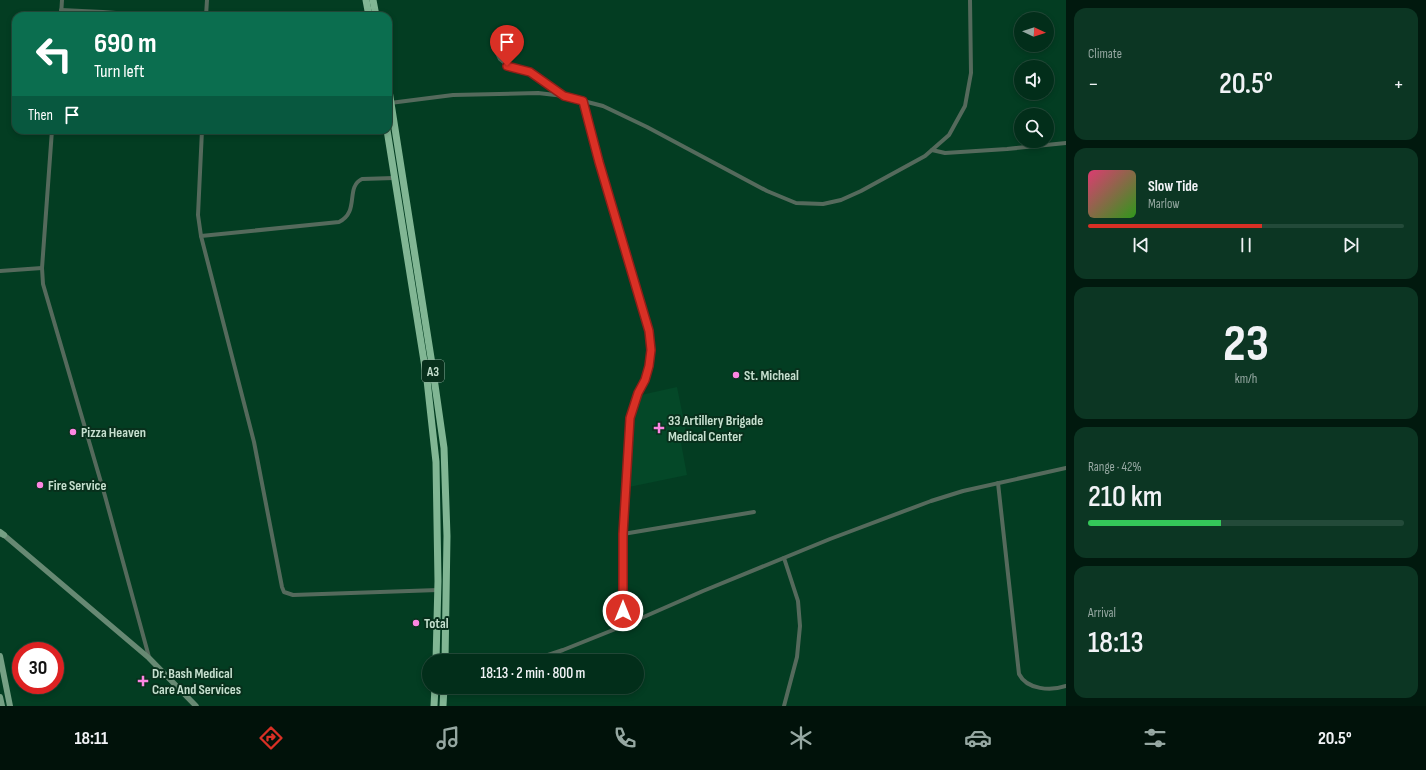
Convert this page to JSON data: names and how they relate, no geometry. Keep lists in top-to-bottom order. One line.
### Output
{"streets":{"highway":["A3"]},"places":{"other":["St. Micheal","Pizza Heaven","Fire Service","Total"],"health":["33 Artillery Brigade Medical Center","Dr. Bash Medical Care And Services"]},"north":"right","page":{"tile":["Climate",["23","km/h"],["Range · 42%","210 km"],["Arrival","18:13"]],"turn":["690 m","Turn left"],"heat":["−","20.5°","+"],"then":"Then","song":["Slow Tide","Marlow"],"limit":"30","trip":"18:13 · 2 min · 800 m","tabs":["18:11","20.5°"]}}
